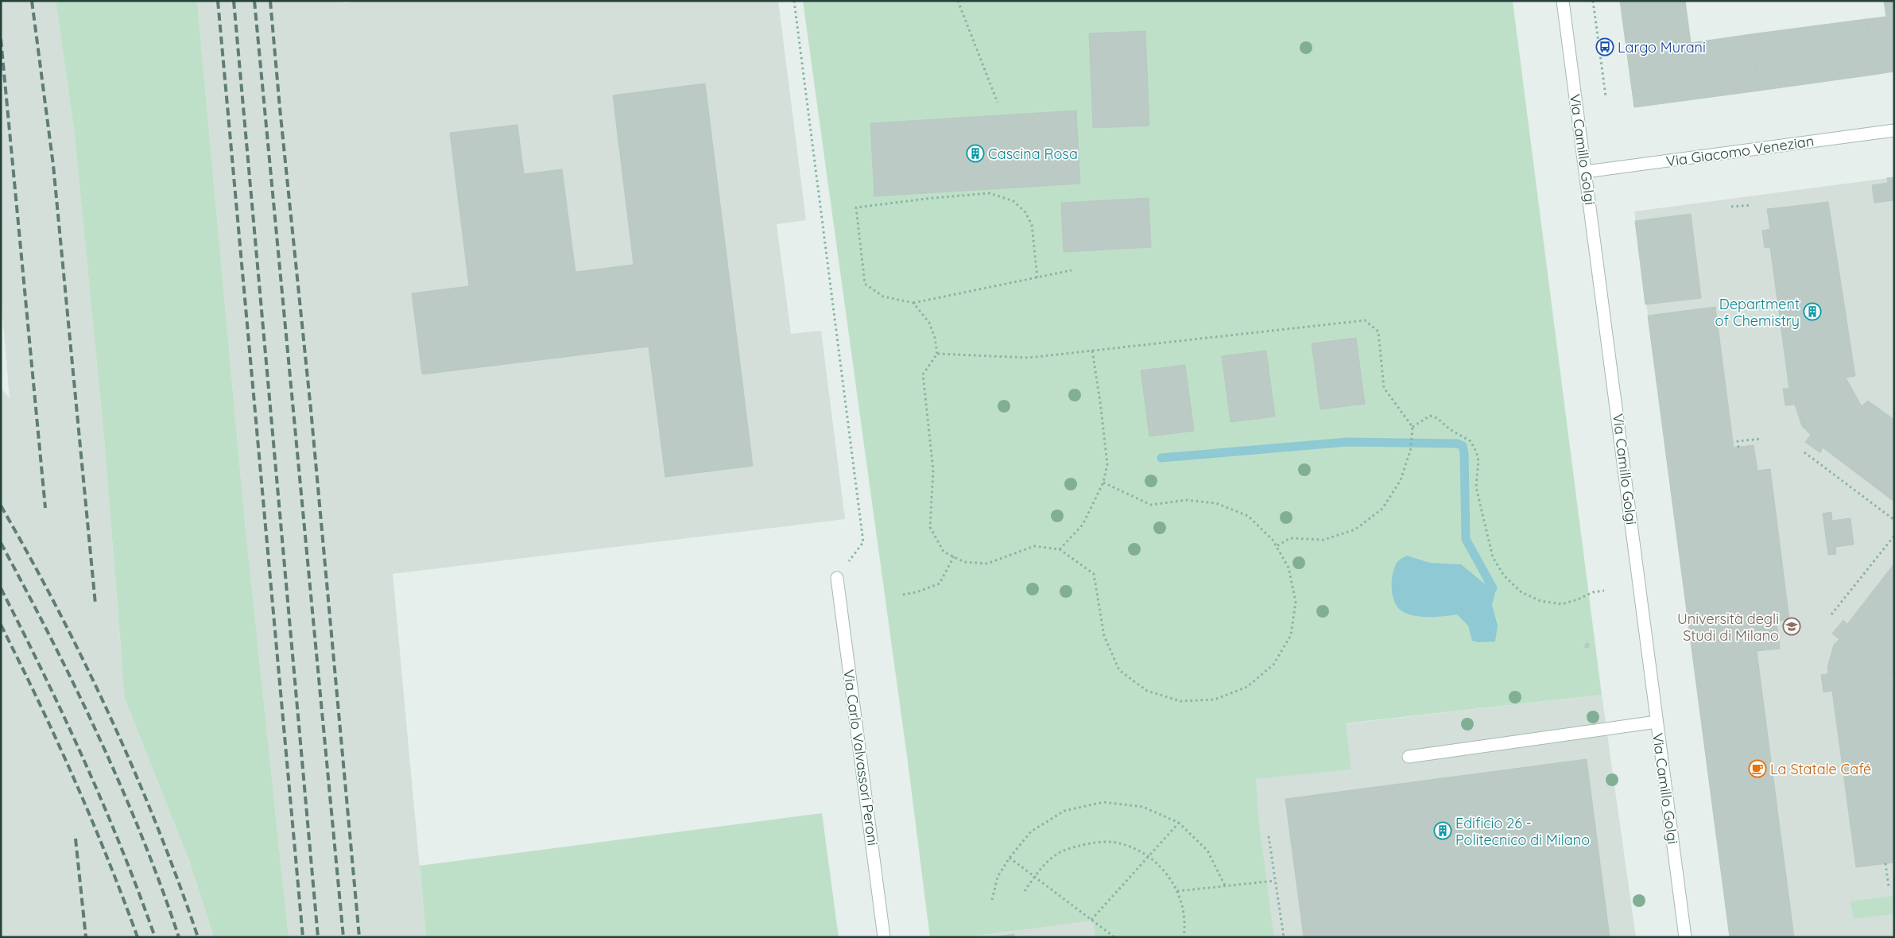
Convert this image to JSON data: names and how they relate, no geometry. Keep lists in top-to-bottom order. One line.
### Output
{"streets":{"street":["Via Camillo Golgi","Via Giacomo Venezian","Via Carlo Valvassori Peroni"]},"crossings":[["Via Camillo Golgi","Via Giacomo Venezian"]],"places":{"bus stop":["Largo Murani"],"building":["Cascina Rosa","Department of Chemistry","Edificio 26 - Politecnico di Milano"],"school or university":["Università degli Studi di Milano"],"cafe":["La Statale Café"]}}
